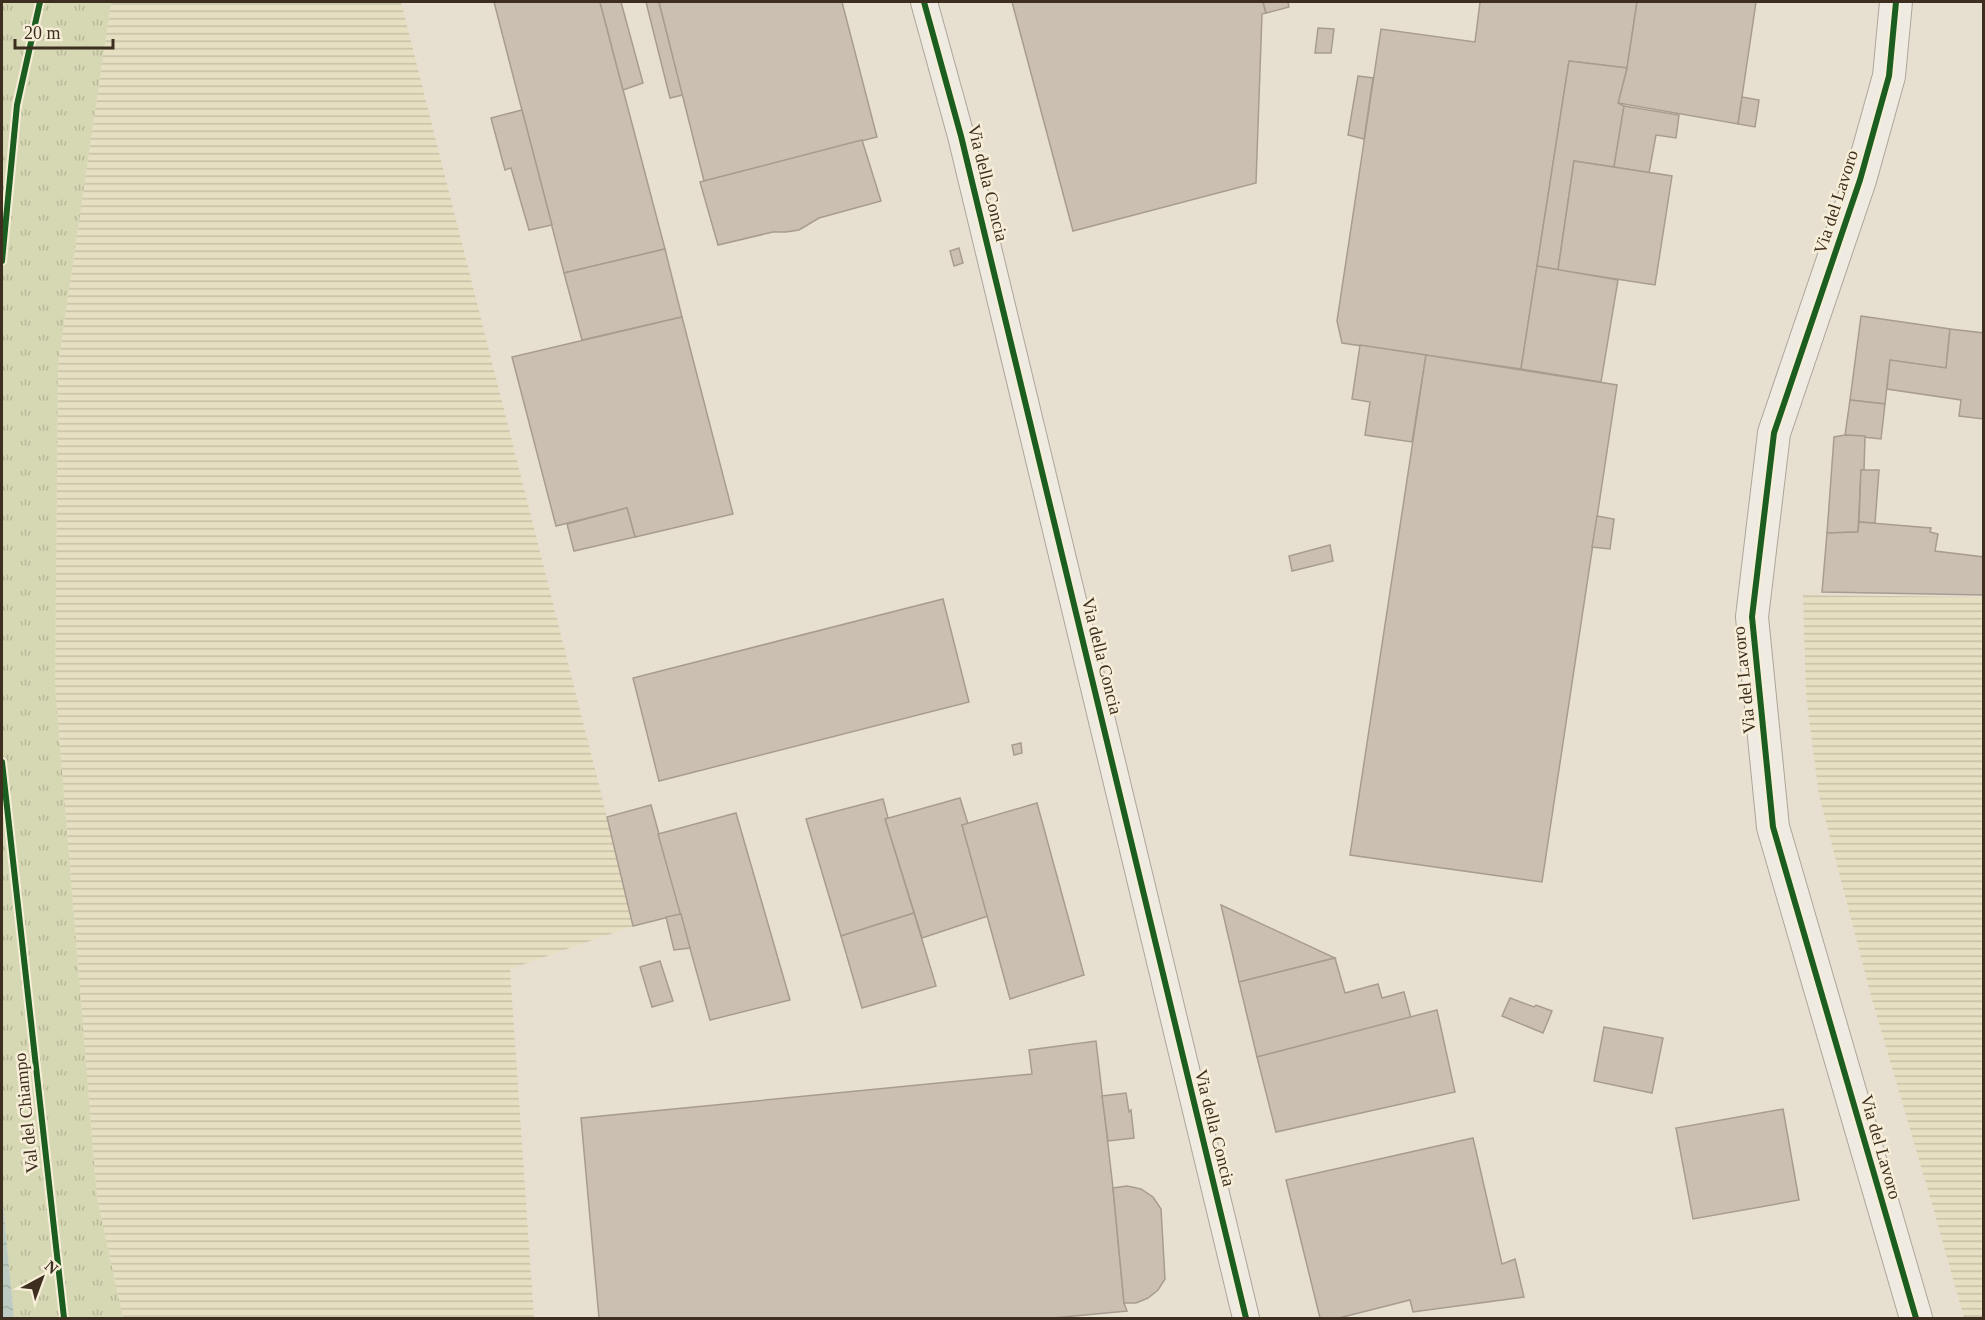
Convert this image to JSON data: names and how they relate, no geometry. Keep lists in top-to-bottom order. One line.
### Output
{"streets":{"street":["Via della Concia","Via del Lavoro"],"cycle path":["Val del Chiampo"]},"scale_bar":"20 m","north":"top right"}
